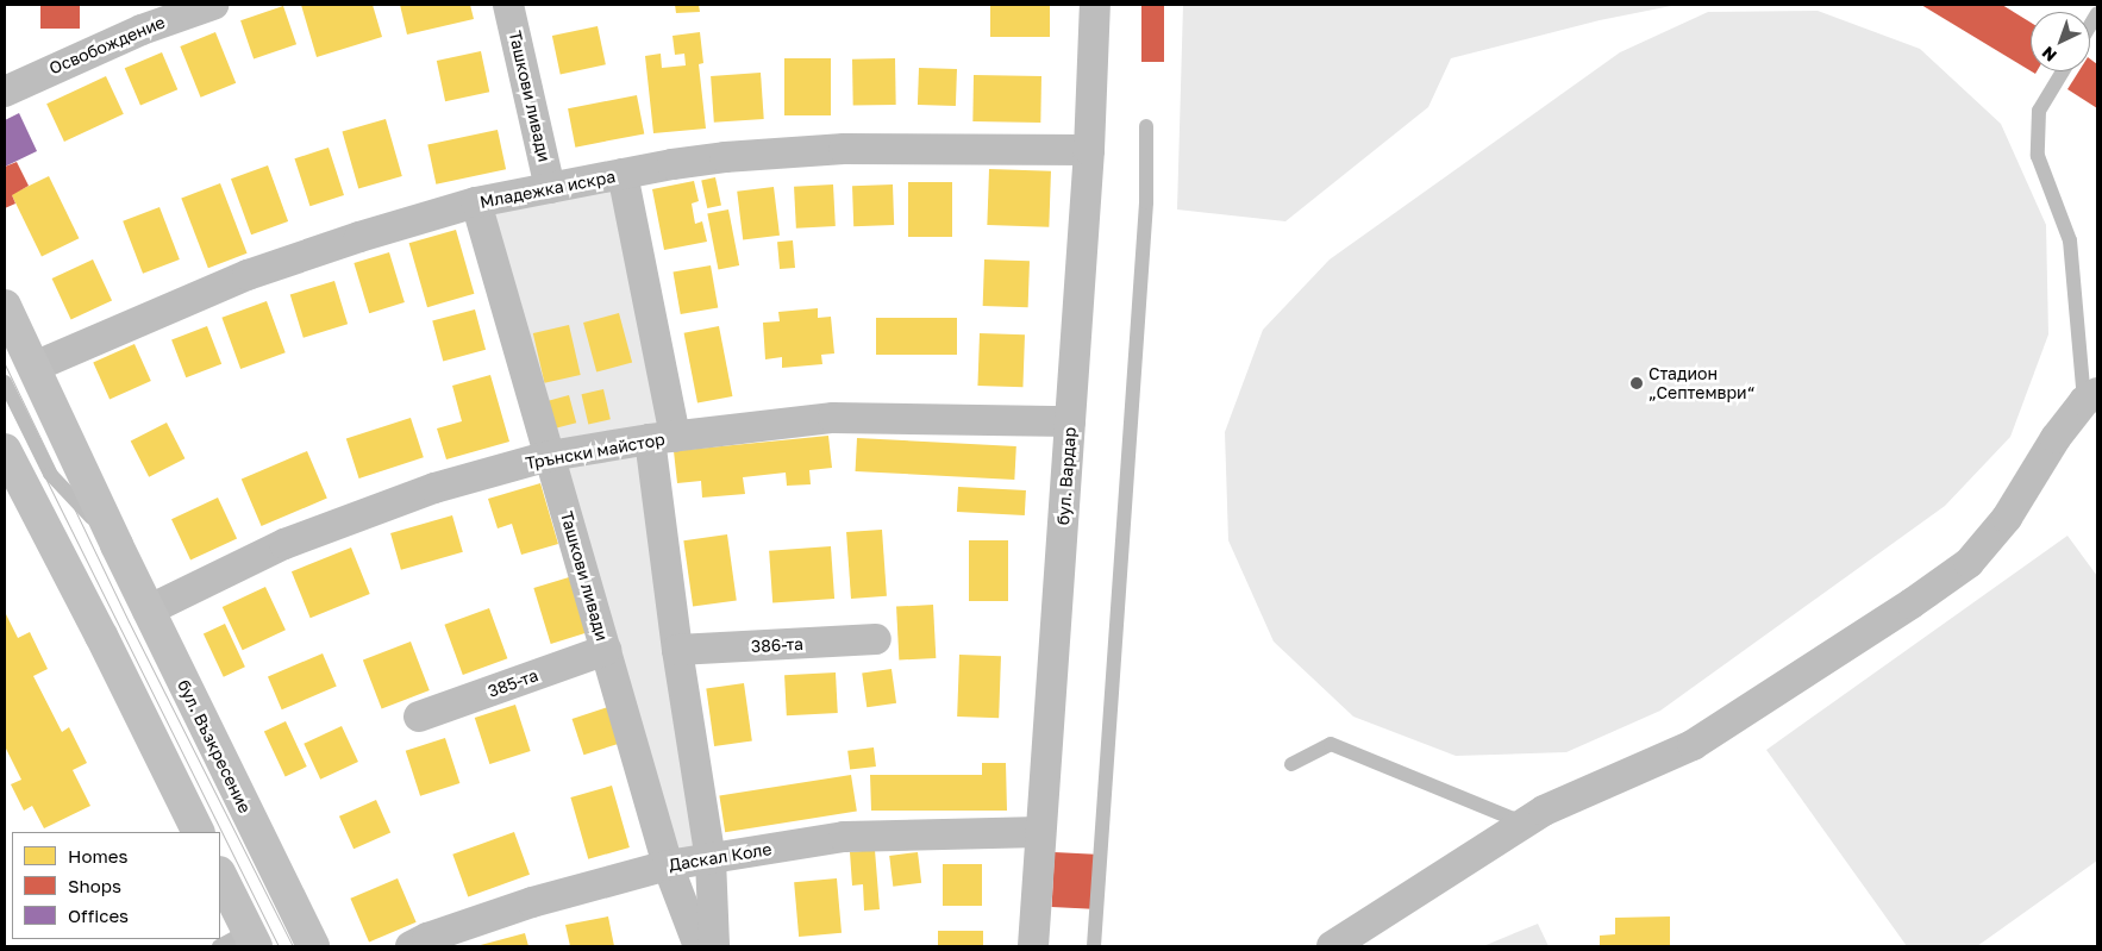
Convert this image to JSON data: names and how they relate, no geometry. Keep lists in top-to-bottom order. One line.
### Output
{"streets":{"main road":["бул. Възкресение"],"street":["Освобождение","Ташкови ливади","Младежка искра","Трънски майстор","бул. Вардар","386-та","385-та","Даскал Коле"]},"crossings":[["Ташкови ливади","Младежка искра"],["Ташкови ливади","Трънски майстор"],["Ташкови ливади","385-та"],["Ташкови ливади","Даскал Коле"],["Младежка искра","бул. Вардар"],["Младежка искра","бул. Възкресение"],["Трънски майстор","бул. Вардар"],["Трънски майстор","бул. Възкресение"],["бул. Вардар","Даскал Коле"]],"places":["Стадион „Септември“"],"legend":["Homes","Shops","Offices"],"north":"bottom left"}
